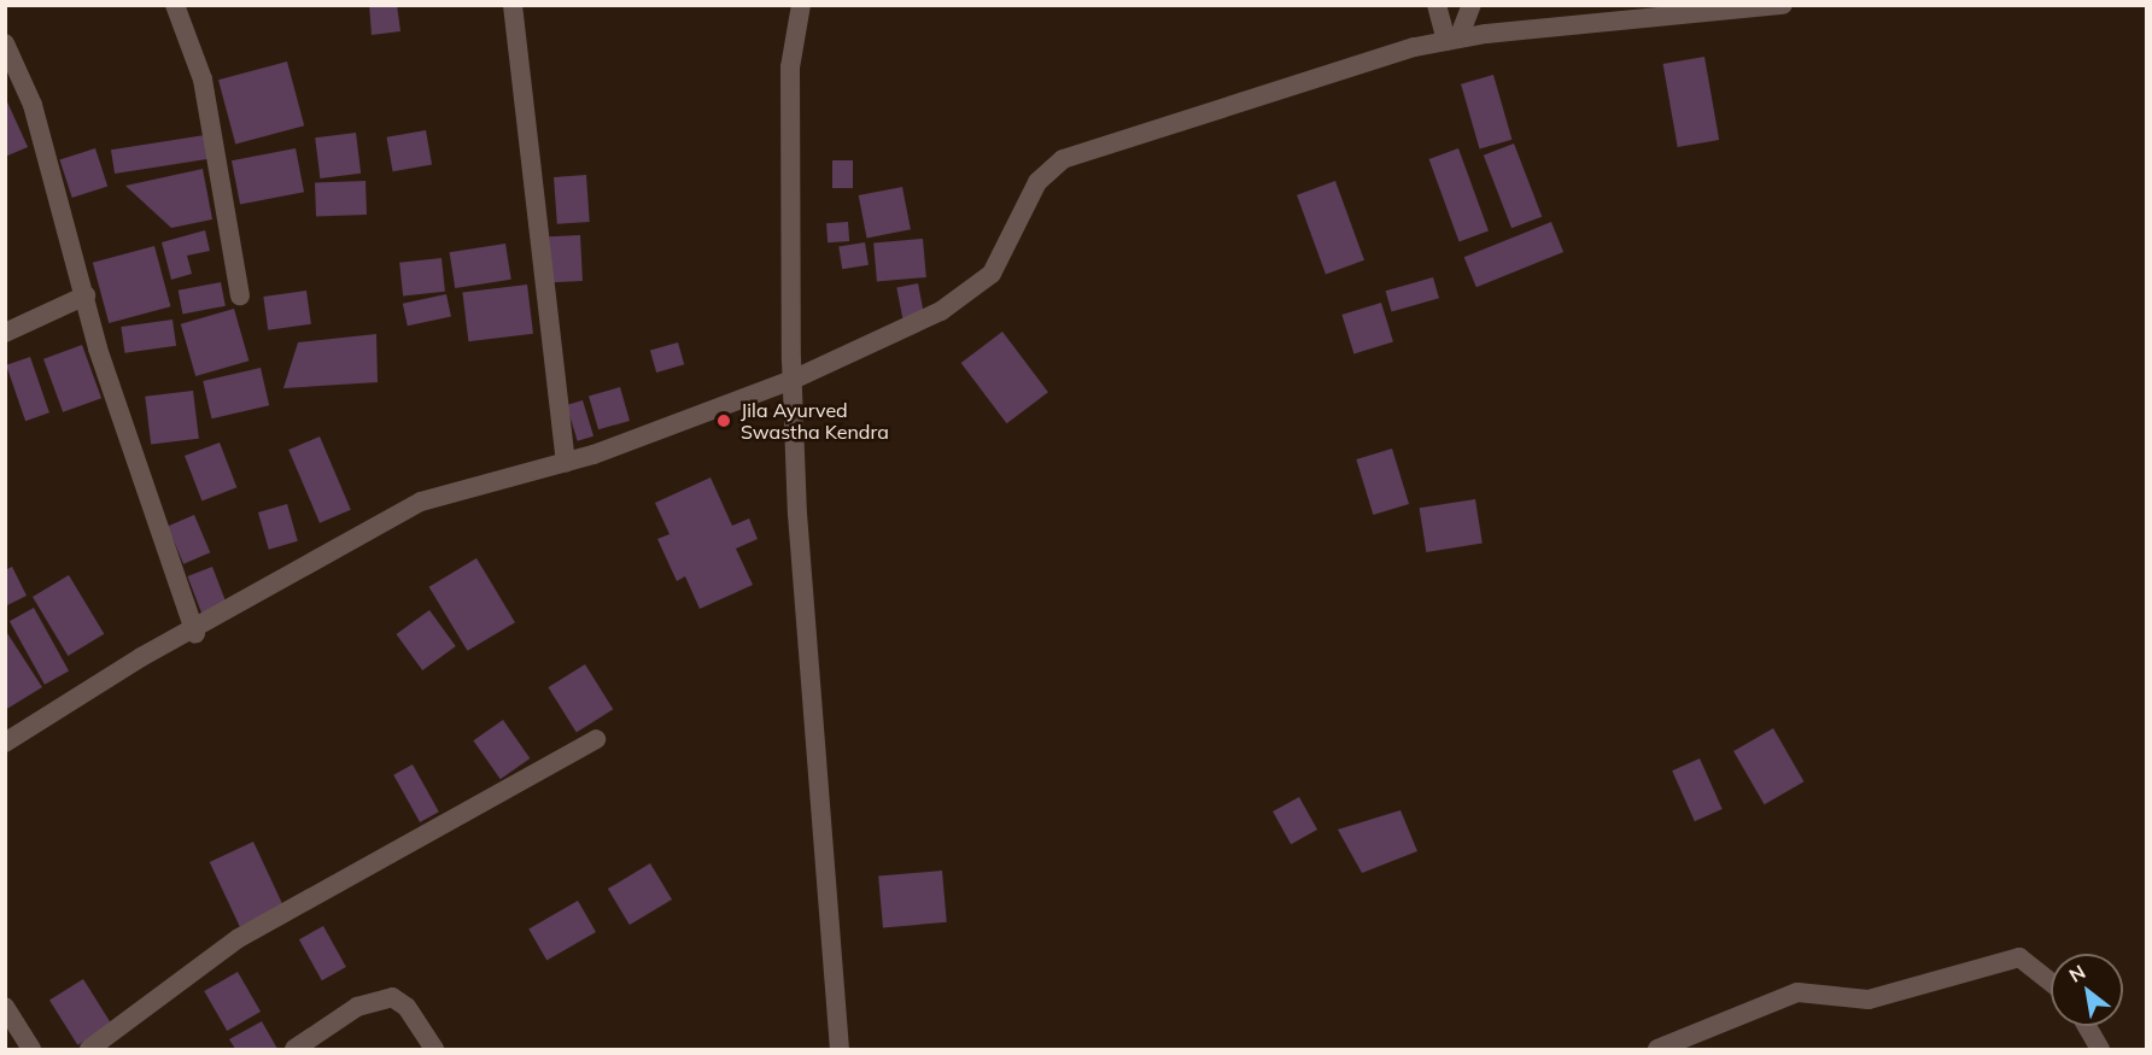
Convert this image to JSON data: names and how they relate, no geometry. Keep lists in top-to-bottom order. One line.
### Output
{"places":["Jila Ayurved Swastha Kendra"],"north":"top left"}
